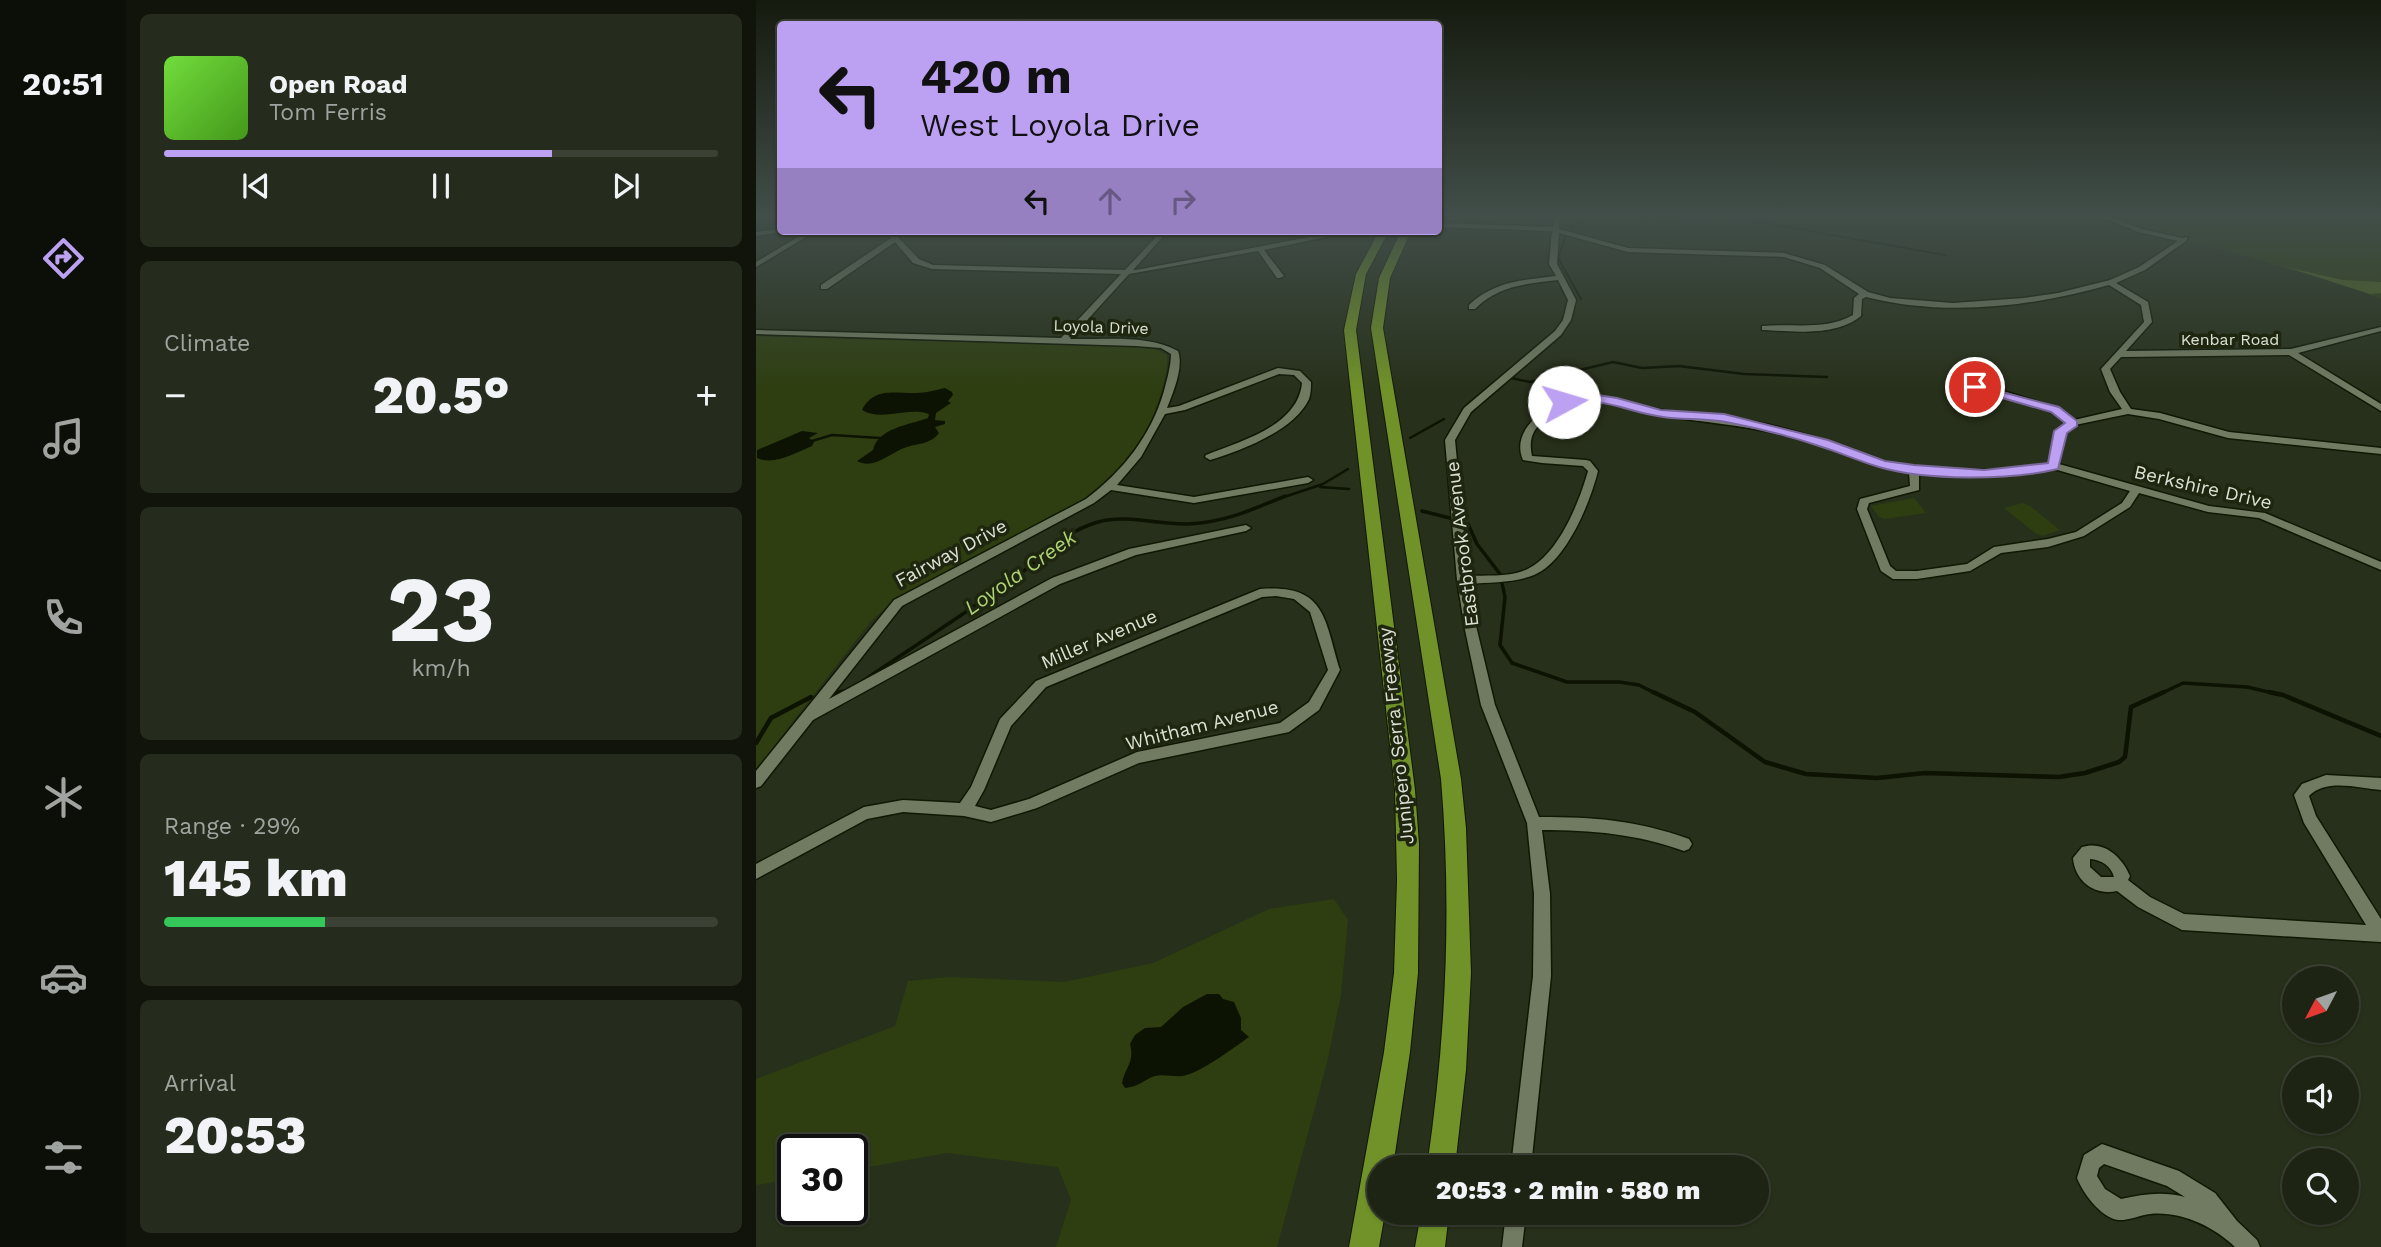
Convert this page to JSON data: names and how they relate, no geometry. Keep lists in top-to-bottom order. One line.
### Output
{"streets":{"highway":["Junipero Serra Freeway"],"street":["Loyola Drive","Kenbar Road","Berkshire Drive","Eastbrook Avenue","Fairway Drive","Miller Avenue","Whitham Avenue"]},"crossings":[["Loyola Drive","Fairway Drive"],["Miller Avenue","Whitham Avenue"]],"water":["Loyola Creek"],"north":"bottom left","page":{"tabs":"20:51","turn":["420 m","West Loyola Drive"],"song":["Open Road","Tom Ferris"],"tile":["Climate",["23","km/h"],["Range · 29%","145 km"],["Arrival","20:53"]],"heat":["−","20.5°","+"],"limit":"30","trip":"20:53 · 2 min · 580 m"}}
